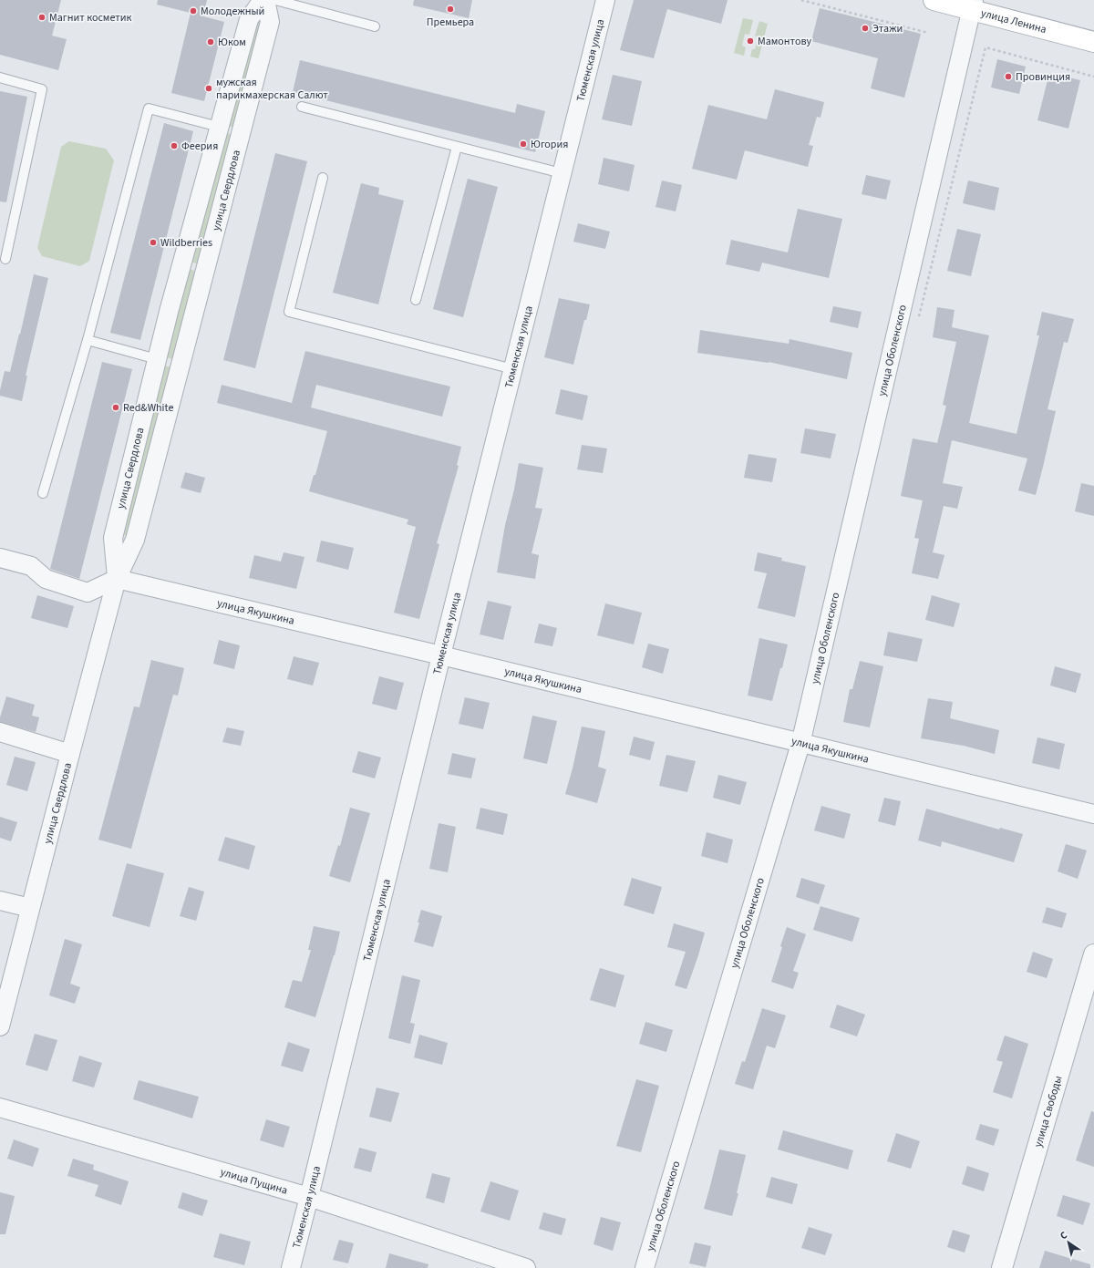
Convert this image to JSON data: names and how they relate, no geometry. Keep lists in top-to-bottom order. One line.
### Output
{"streets":{"main road":["улица Ленина"],"street":["Тюменская улица","улица Свердлова","улица Оболенского","улица Якушкина","улица Свободы","улица Пущина"]},"crossings":[["улица Ленина","улица Оболенского"],["Тюменская улица","улица Якушкина"],["Тюменская улица","улица Пущина"],["улица Свердлова","улица Якушкина"],["улица Оболенского","улица Якушкина"]],"places":["Премьера","Молодежный","Магнит косметик","Этажи","Мамонтову","Юком","Провинция","мужская парикмахерская Салют","Югория","Феерия","Wildberries","Red&White"],"north":"top left"}
